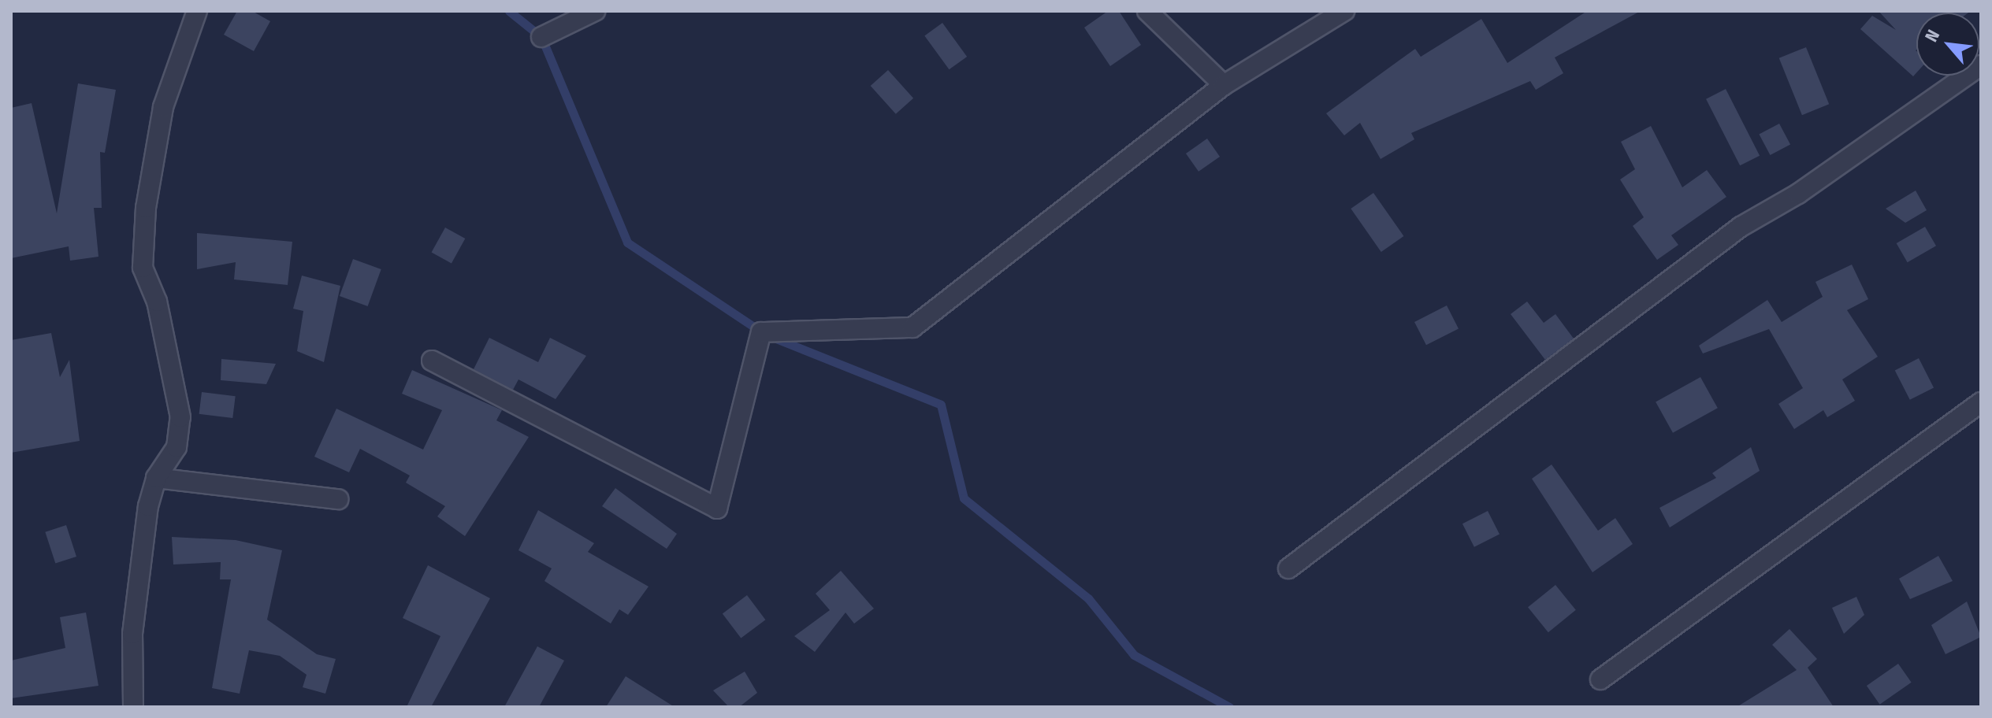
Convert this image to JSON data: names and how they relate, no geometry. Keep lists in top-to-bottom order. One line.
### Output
{"north":"top left"}
